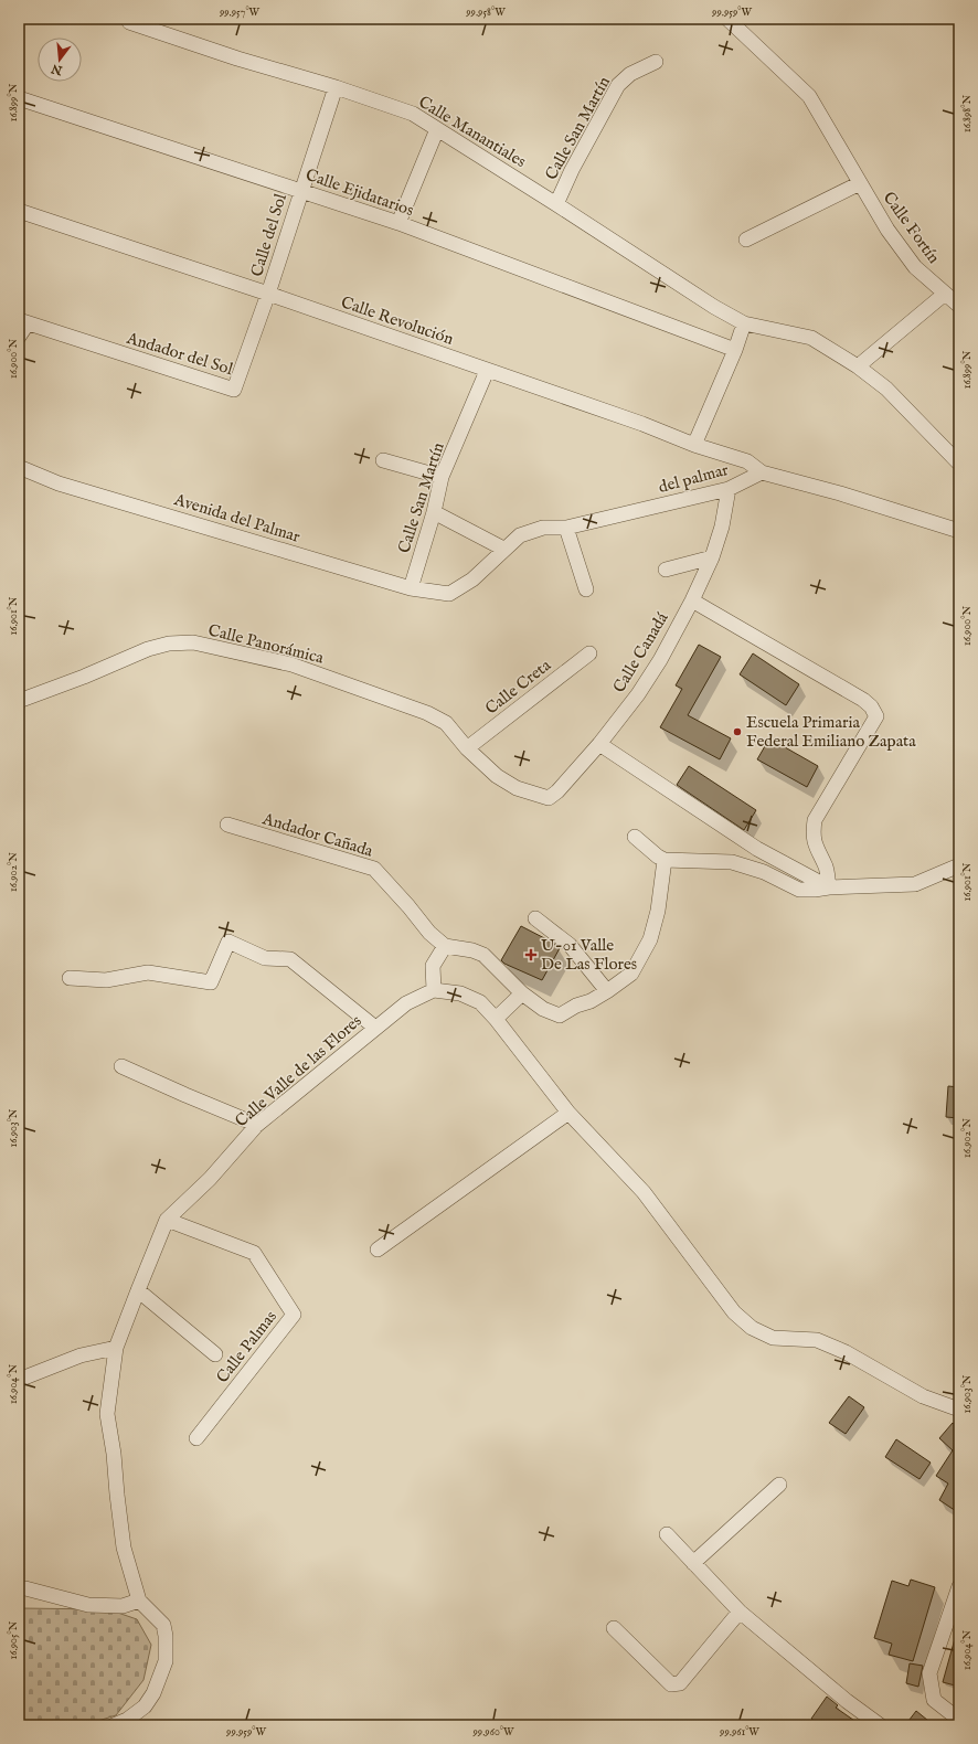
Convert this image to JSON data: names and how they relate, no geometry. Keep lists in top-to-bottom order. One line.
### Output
{"streets":{"street":["Calle San Martín","Calle Manantiales","Calle Ejidatarios","Calle Fortín","Calle del Sol","Calle Revolución","Andador del Sol","del palmar","Avenida del Palmar","Calle Panorámica","Calle Canadá","Calle Creta","Andador Cañada","Calle Valle de las Flores","Calle Palmas"]},"crossings":[["Calle San Martín","Calle Manantiales"],["Calle San Martín","Calle Revolución"],["Calle San Martín","Avenida del Palmar"],["Calle Manantiales","Calle del Sol"],["Calle Ejidatarios","Calle del Sol"],["Calle del Sol","Calle Revolución"],["Calle del Sol","Andador del Sol"],["Calle Revolución","Andador del Sol"],["Calle Revolución","del palmar"],["del palmar","Avenida del Palmar"],["del palmar","Calle Canadá"],["Calle Panorámica","Calle Canadá"],["Calle Panorámica","Calle Creta"],["Calle Valle de las Flores","Calle Palmas"]],"places":{"other":["Escuela Primaria Federal Emiliano Zapata"],"health":["U-01 Valle De Las Flores"]},"north":"bottom","coordinates":["99.957°W","99.958°W","99.959°W","16.899°N","16.898°N","16.900°N","16.901°N","16.902°N","16.903°N","16.904°N","16.905°N","99.960°W","99.961°W"]}
